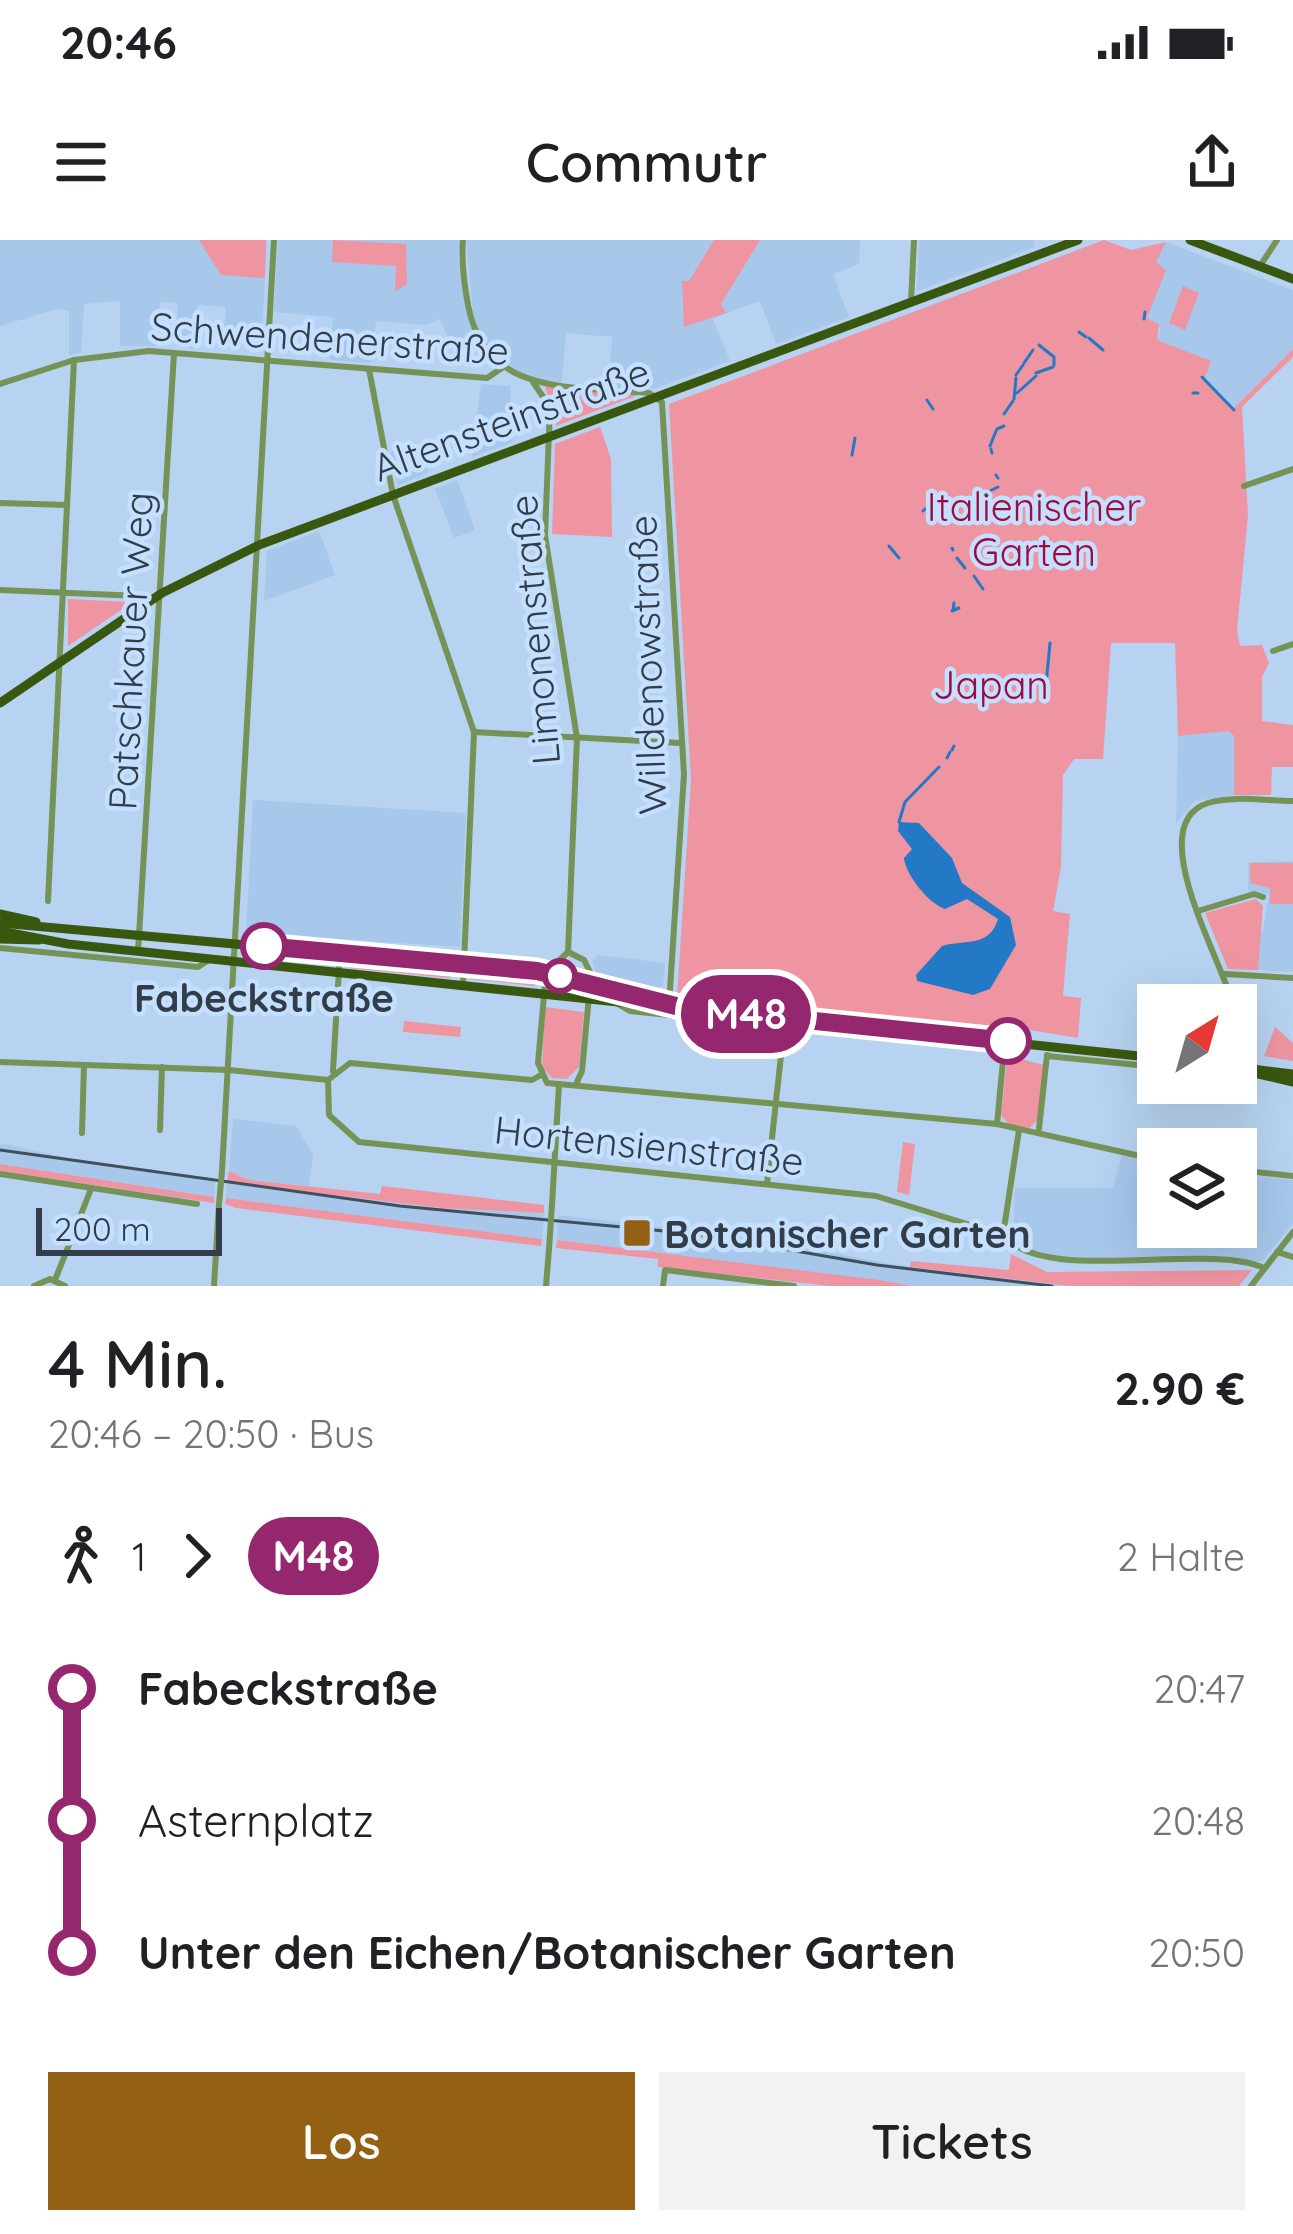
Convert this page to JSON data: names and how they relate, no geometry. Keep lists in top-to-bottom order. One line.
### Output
{"streets":{"main road":["Altensteinstraße"],"street":["Schwendenerstraße","Limonenstraße","Patschkauer Weg","Willdenowstraße","Hortensienstraße"]},"crossings":[["Schwendenerstraße","Altensteinstraße"],["Schwendenerstraße","Limonenstraße"],["Schwendenerstraße","Patschkauer Weg"],["Schwendenerstraße","Willdenowstraße"],["Altensteinstraße","Limonenstraße"],["Altensteinstraße","Patschkauer Weg"],["Altensteinstraße","Willdenowstraße"]],"parks":["Italienischer Garten","Japan"],"places":{"other":["Fabeckstraße"],"transit":["Botanischer Garten"]},"lines":["bus line M48"],"scale_bar":"200 m","north":"top right","page":{"status":"20:46","header":"Commutr","on_map":"M48","scale":"200 m","heading":["4 Min.","20:46 – 20:50 · Bus","2.90 €"],"legs":["1","M48","2 Halte"],"list":[{"name":"Fabeckstraße","value":"20:47"},{"name":"Asternplatz","value":"20:48"},{"name":"Unter den Eichen/Botanischer Garten","value":"20:50"}],"buttons":["Los","Tickets"]}}
